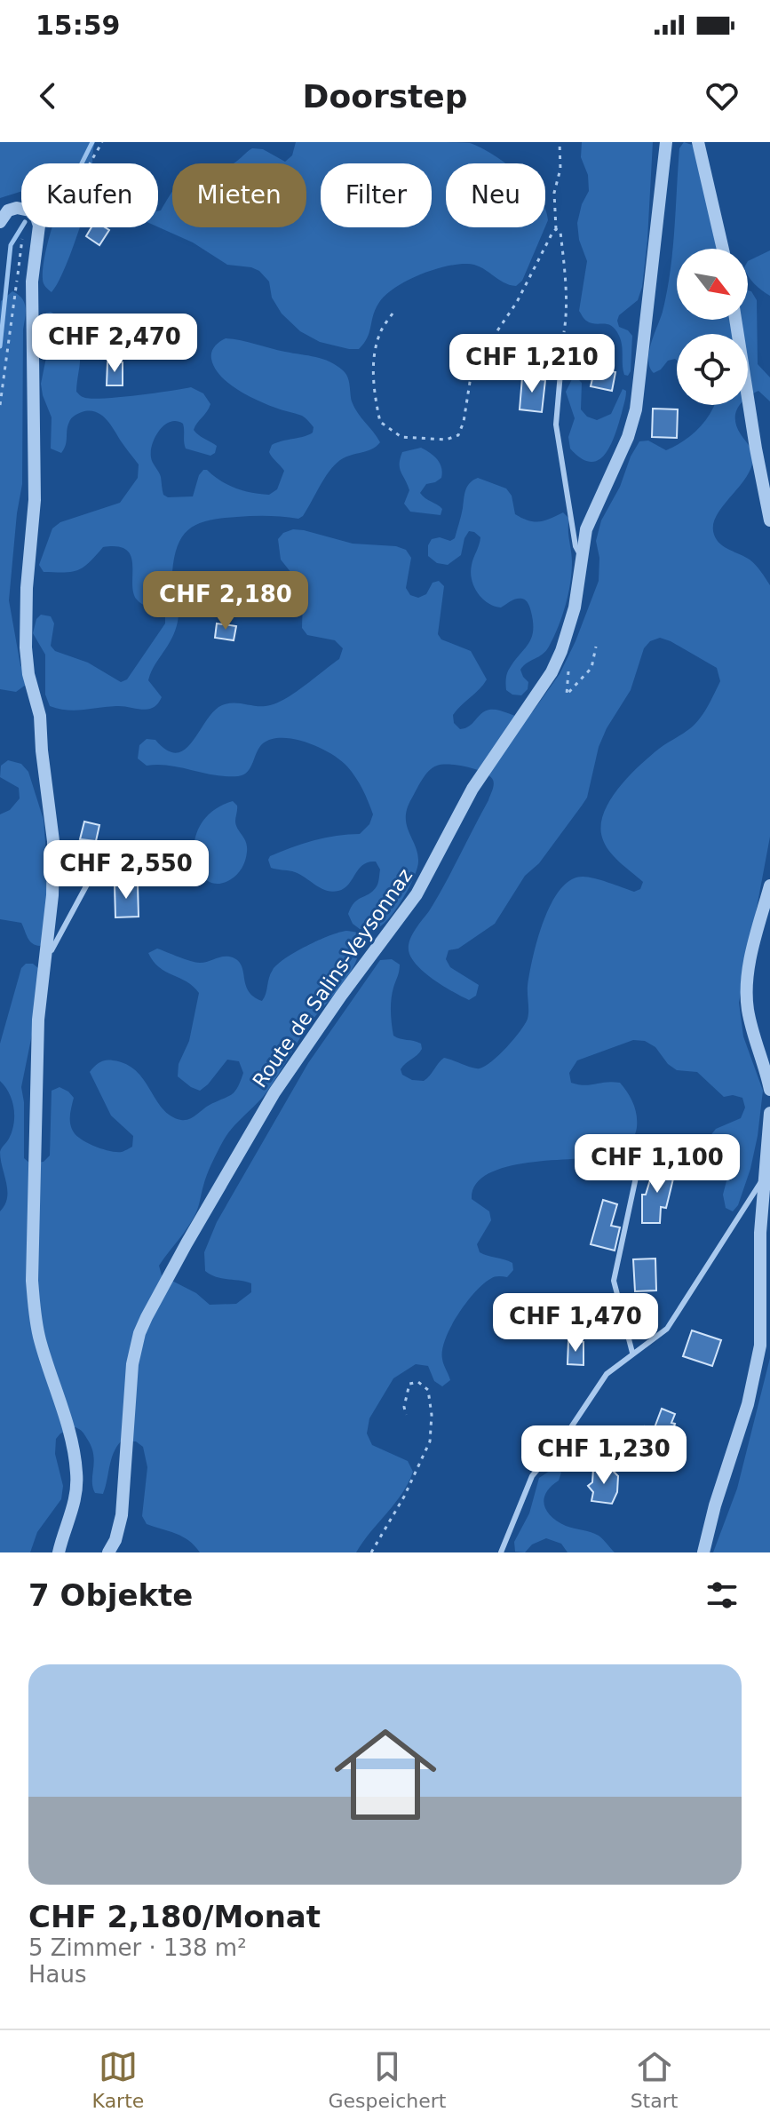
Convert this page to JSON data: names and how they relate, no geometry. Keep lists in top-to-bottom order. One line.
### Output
{"streets":{"street":["Route de Salins-Veysonnaz"]},"north":"bottom right","page":{"status":"15:59","header":"Doorstep","chip":["Kaufen","Mieten","Filter","Neu"],"price":["CHF 2,470","CHF 1,210","CHF 2,180","CHF 2,550","CHF 1,100","CHF 1,470","CHF 1,230"],"heading":"7 Objekte","list":[{"name":"CHF 2,180/Monat","note":"5 Zimmer · 138 m² · Haus"}],"tabs":["Karte","Gespeichert","Start"]}}
